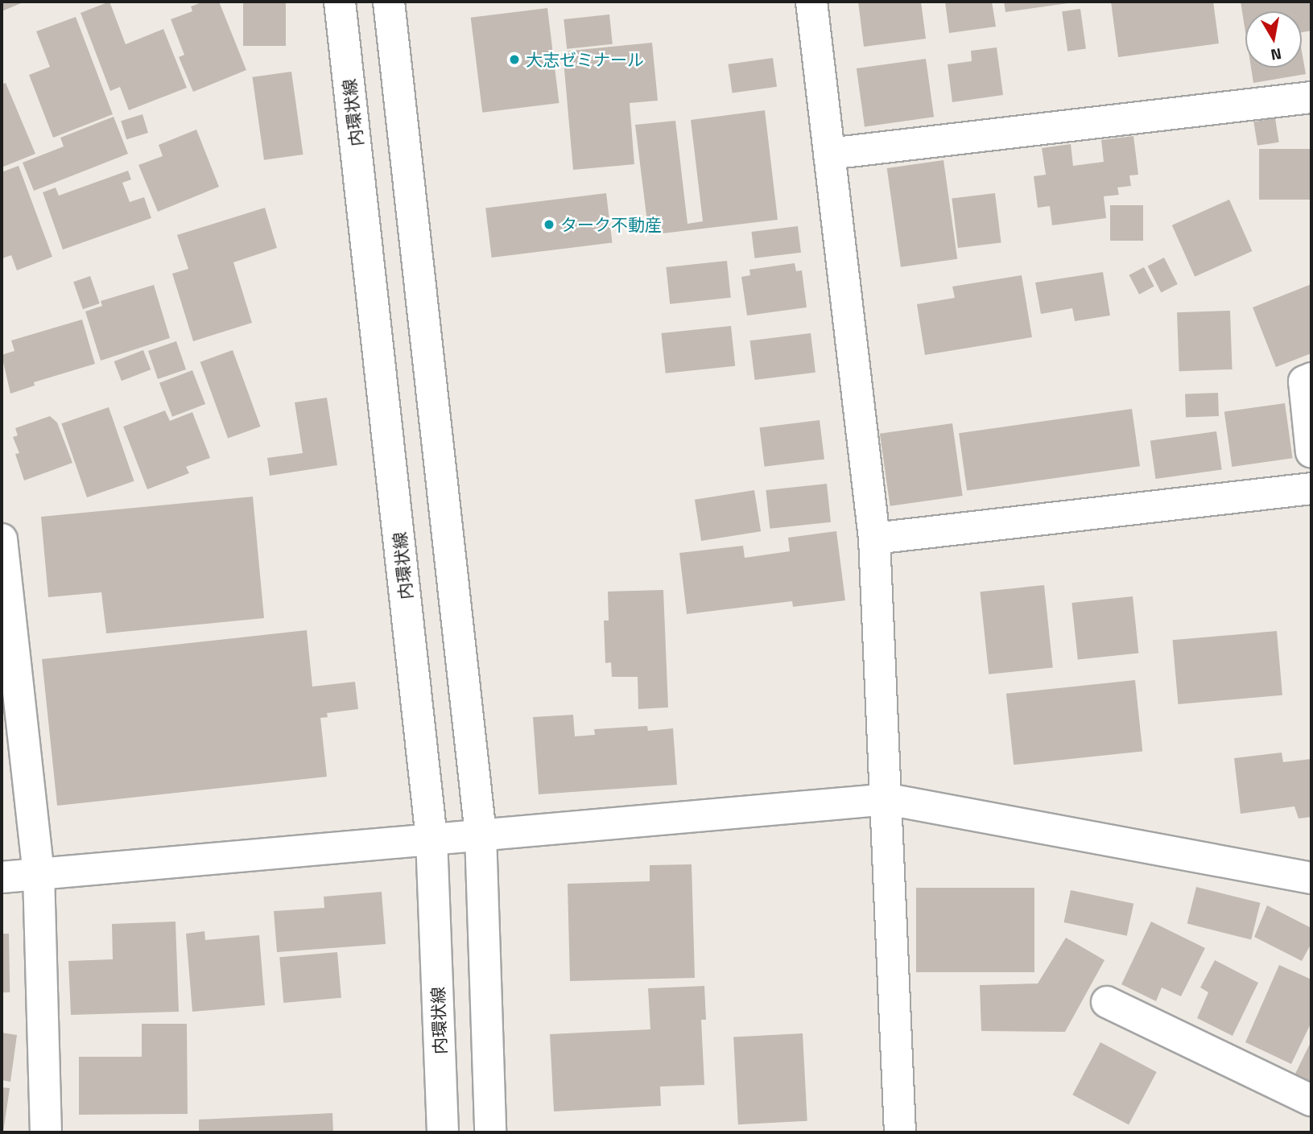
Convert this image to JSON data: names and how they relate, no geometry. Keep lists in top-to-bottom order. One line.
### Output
{"streets":{"street":["内環状線"]},"places":["大志ゼミナール","ターク不動産"],"north":"bottom"}
